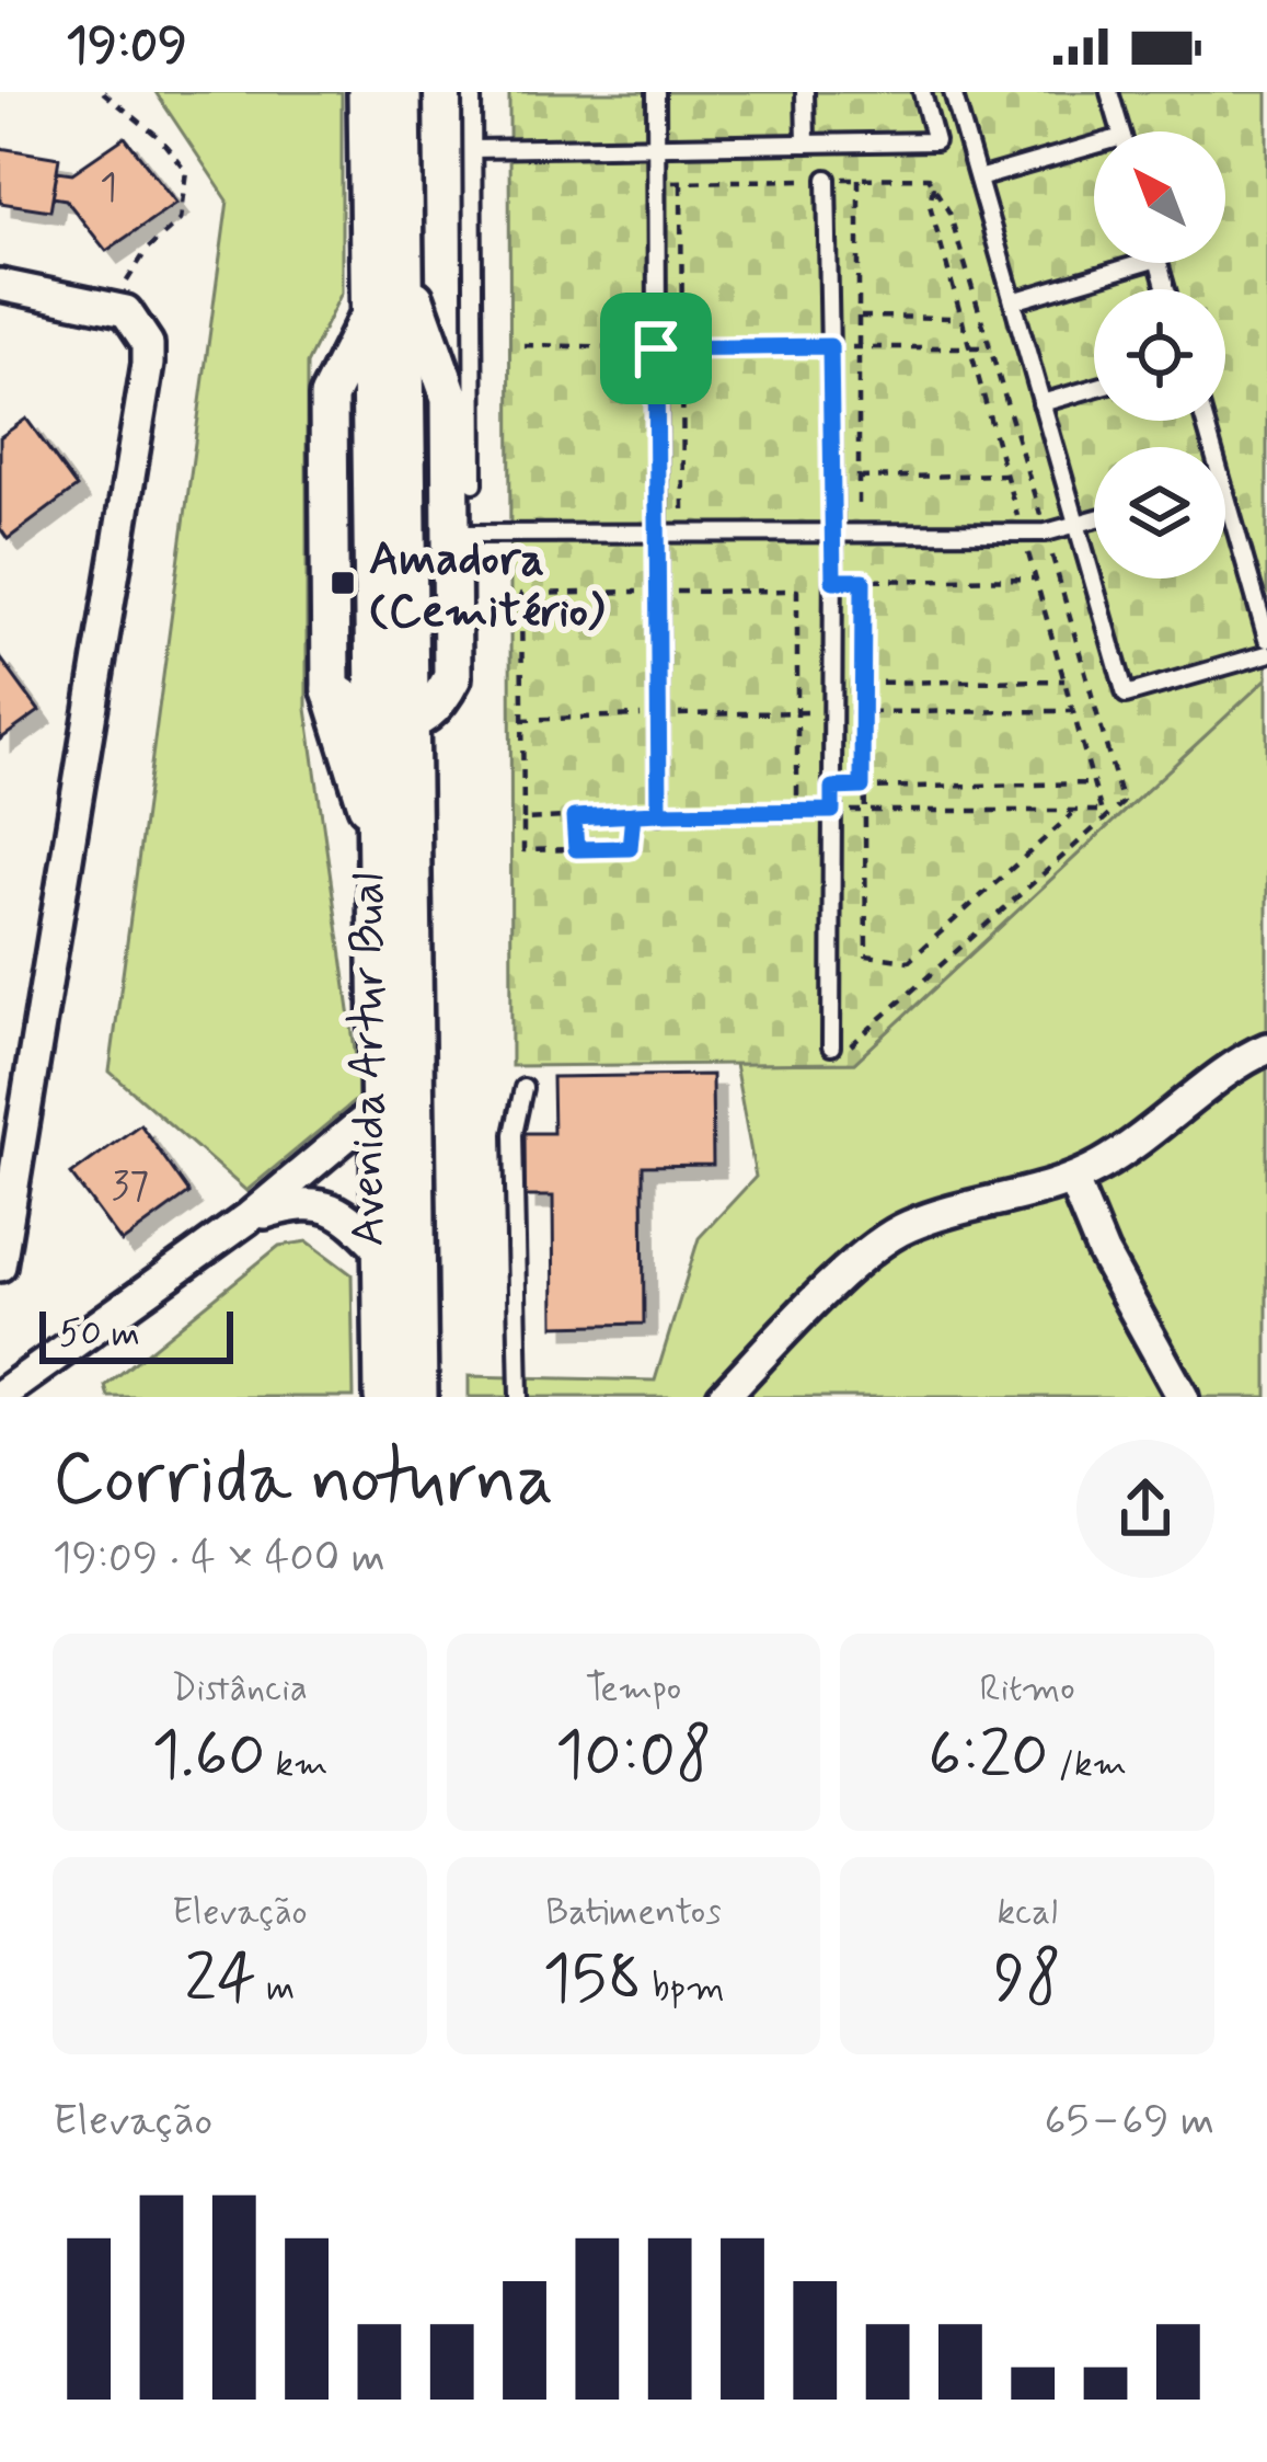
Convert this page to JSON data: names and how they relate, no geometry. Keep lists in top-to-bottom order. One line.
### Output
{"streets":{"street":["Avenida Artur Bual"]},"places":{"transit":["Amadora (Cemitério)"]},"house_numbers":["1","37"],"scale_bar":"50 m","north":"top left","page":{"status":"19:09","scale":"50 m","heading":["Corrida noturna","19:09 · 4 × 400 m"],"stats":[["Distância","1.60 km"],["Tempo","10:08"],["Ritmo","6:20 /km"],["Elevação","24 m"],["Batimentos","158 bpm"],["kcal","98"]],"chart":["Elevação","65–69 m"]}}
